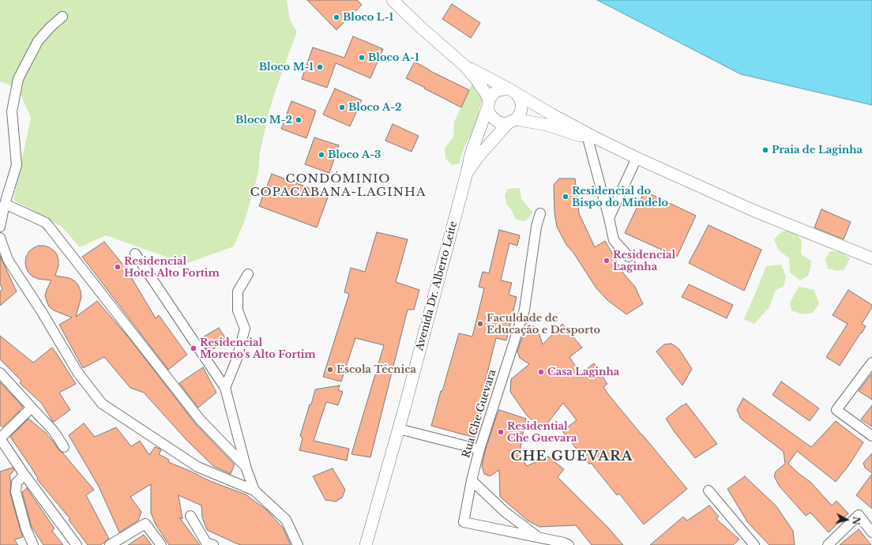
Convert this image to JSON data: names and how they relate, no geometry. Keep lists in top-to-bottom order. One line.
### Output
{"streets":{"street":["Avenida Dr. Alberto Leite","Rua Che Guevara"]},"districts":["CONDÓMINIO COPACABANA-LAGINHA","CHE GUEVARA"],"places":["Bloco L-1","Bloco A-1","Bloco M-1","Bloco A-2","Bloco M-2","Praia de Laginha","Bloco A-3","Residencial do Bispo do Mindelo","Residencial Laginha","Residencial Hotel Alto Fortim","Faculdade de Educação e Desporto","Residencial Moreno's Alto Fortim","Escola Técnica","Casa Laginha","Residential Che Guevara"],"north":"right"}
